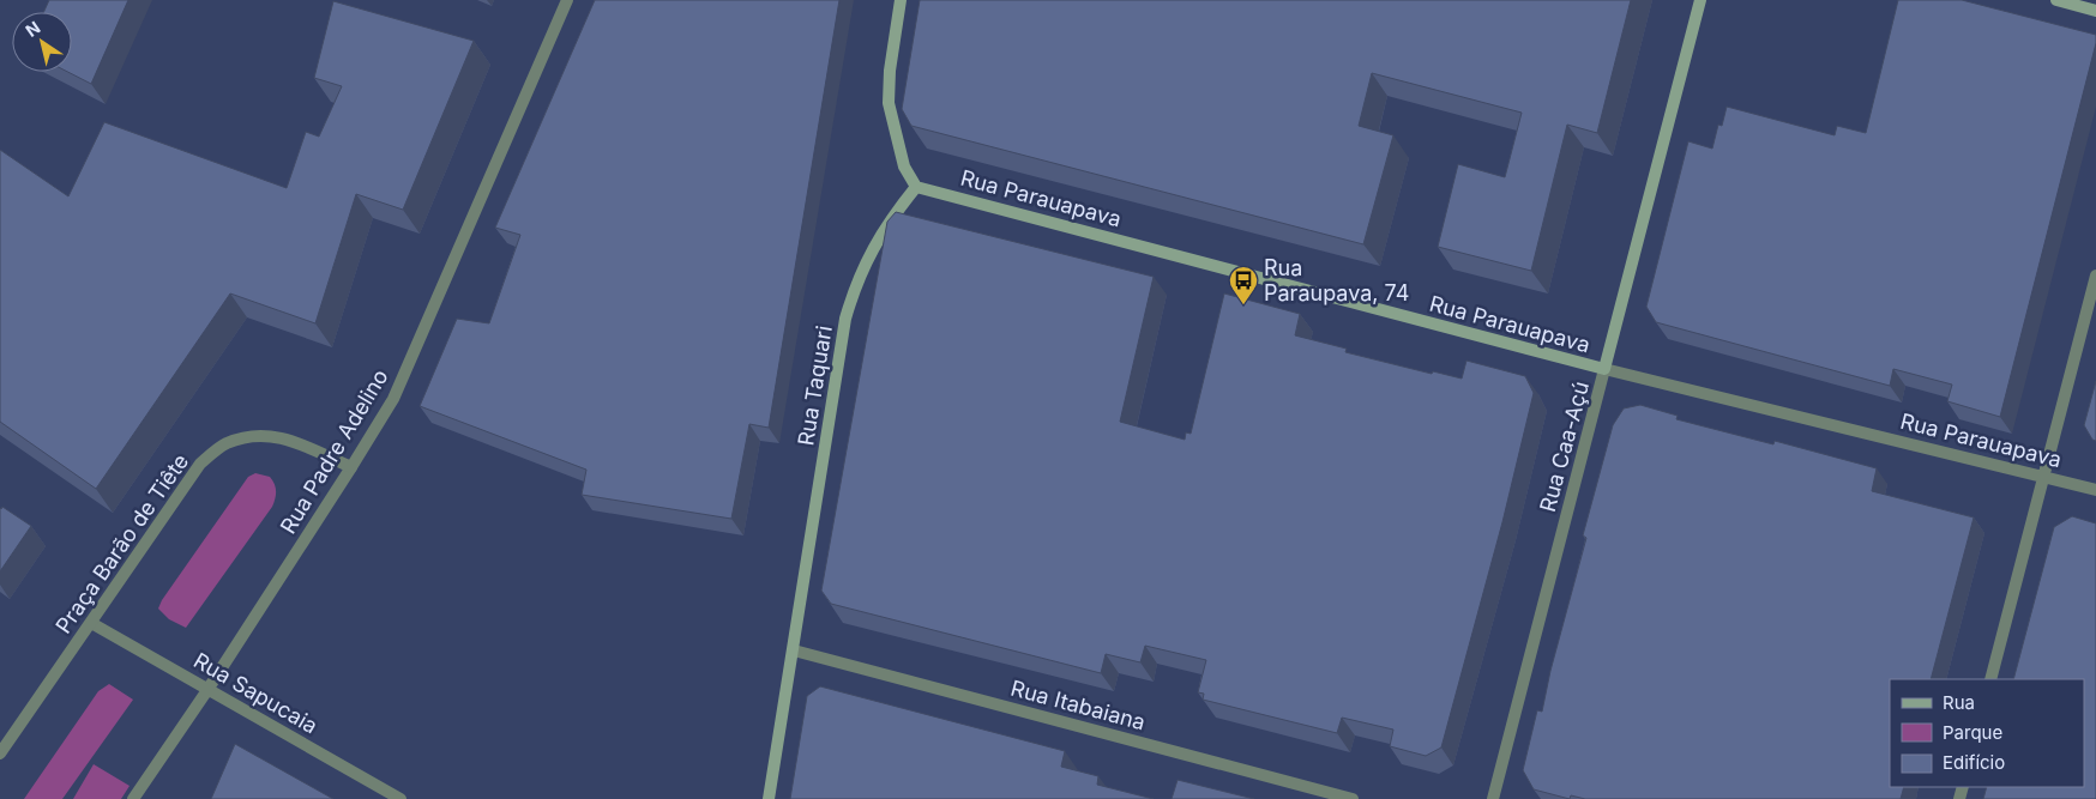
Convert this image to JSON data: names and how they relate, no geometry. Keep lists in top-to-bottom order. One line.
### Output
{"streets":{"main road":["Rua Parauapava","Rua Taquari","Rua Caa-Açú"],"street":["Rua Padre Adelino","Praça Barão de Tiête","Rua Sapucaia","Rua Itabaiana"]},"crossings":[["Rua Parauapava","Rua Taquari"],["Rua Parauapava","Rua Caa-Açú"],["Rua Taquari","Rua Itabaiana"],["Rua Padre Adelino","Praça Barão de Tiête"],["Rua Padre Adelino","Rua Sapucaia"],["Praça Barão de Tiête","Rua Sapucaia"]],"places":{"bus stop":["Rua Paraupava, 74"]},"legend":["Rua","Parque","Edifício"],"north":"top left"}
